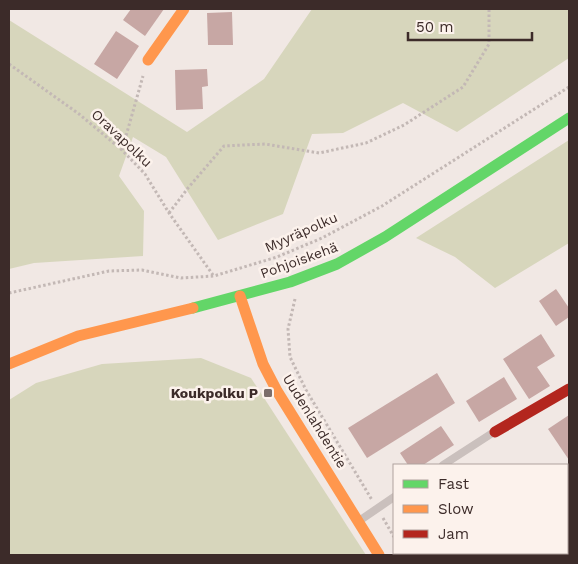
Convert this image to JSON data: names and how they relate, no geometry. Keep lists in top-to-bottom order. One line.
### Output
{"streets":{"main road":["Pohjoiskehä","Uudenlahdentie"],"path":["Oravapolku","Myyräpolku"]},"crossings":[["Oravapolku","Myyräpolku"],["Pohjoiskehä","Uudenlahdentie"]],"places":{"transit":["Koukpolku P"]},"legend":["Fast","Slow","Jam"],"scale_bar":"50 m"}
